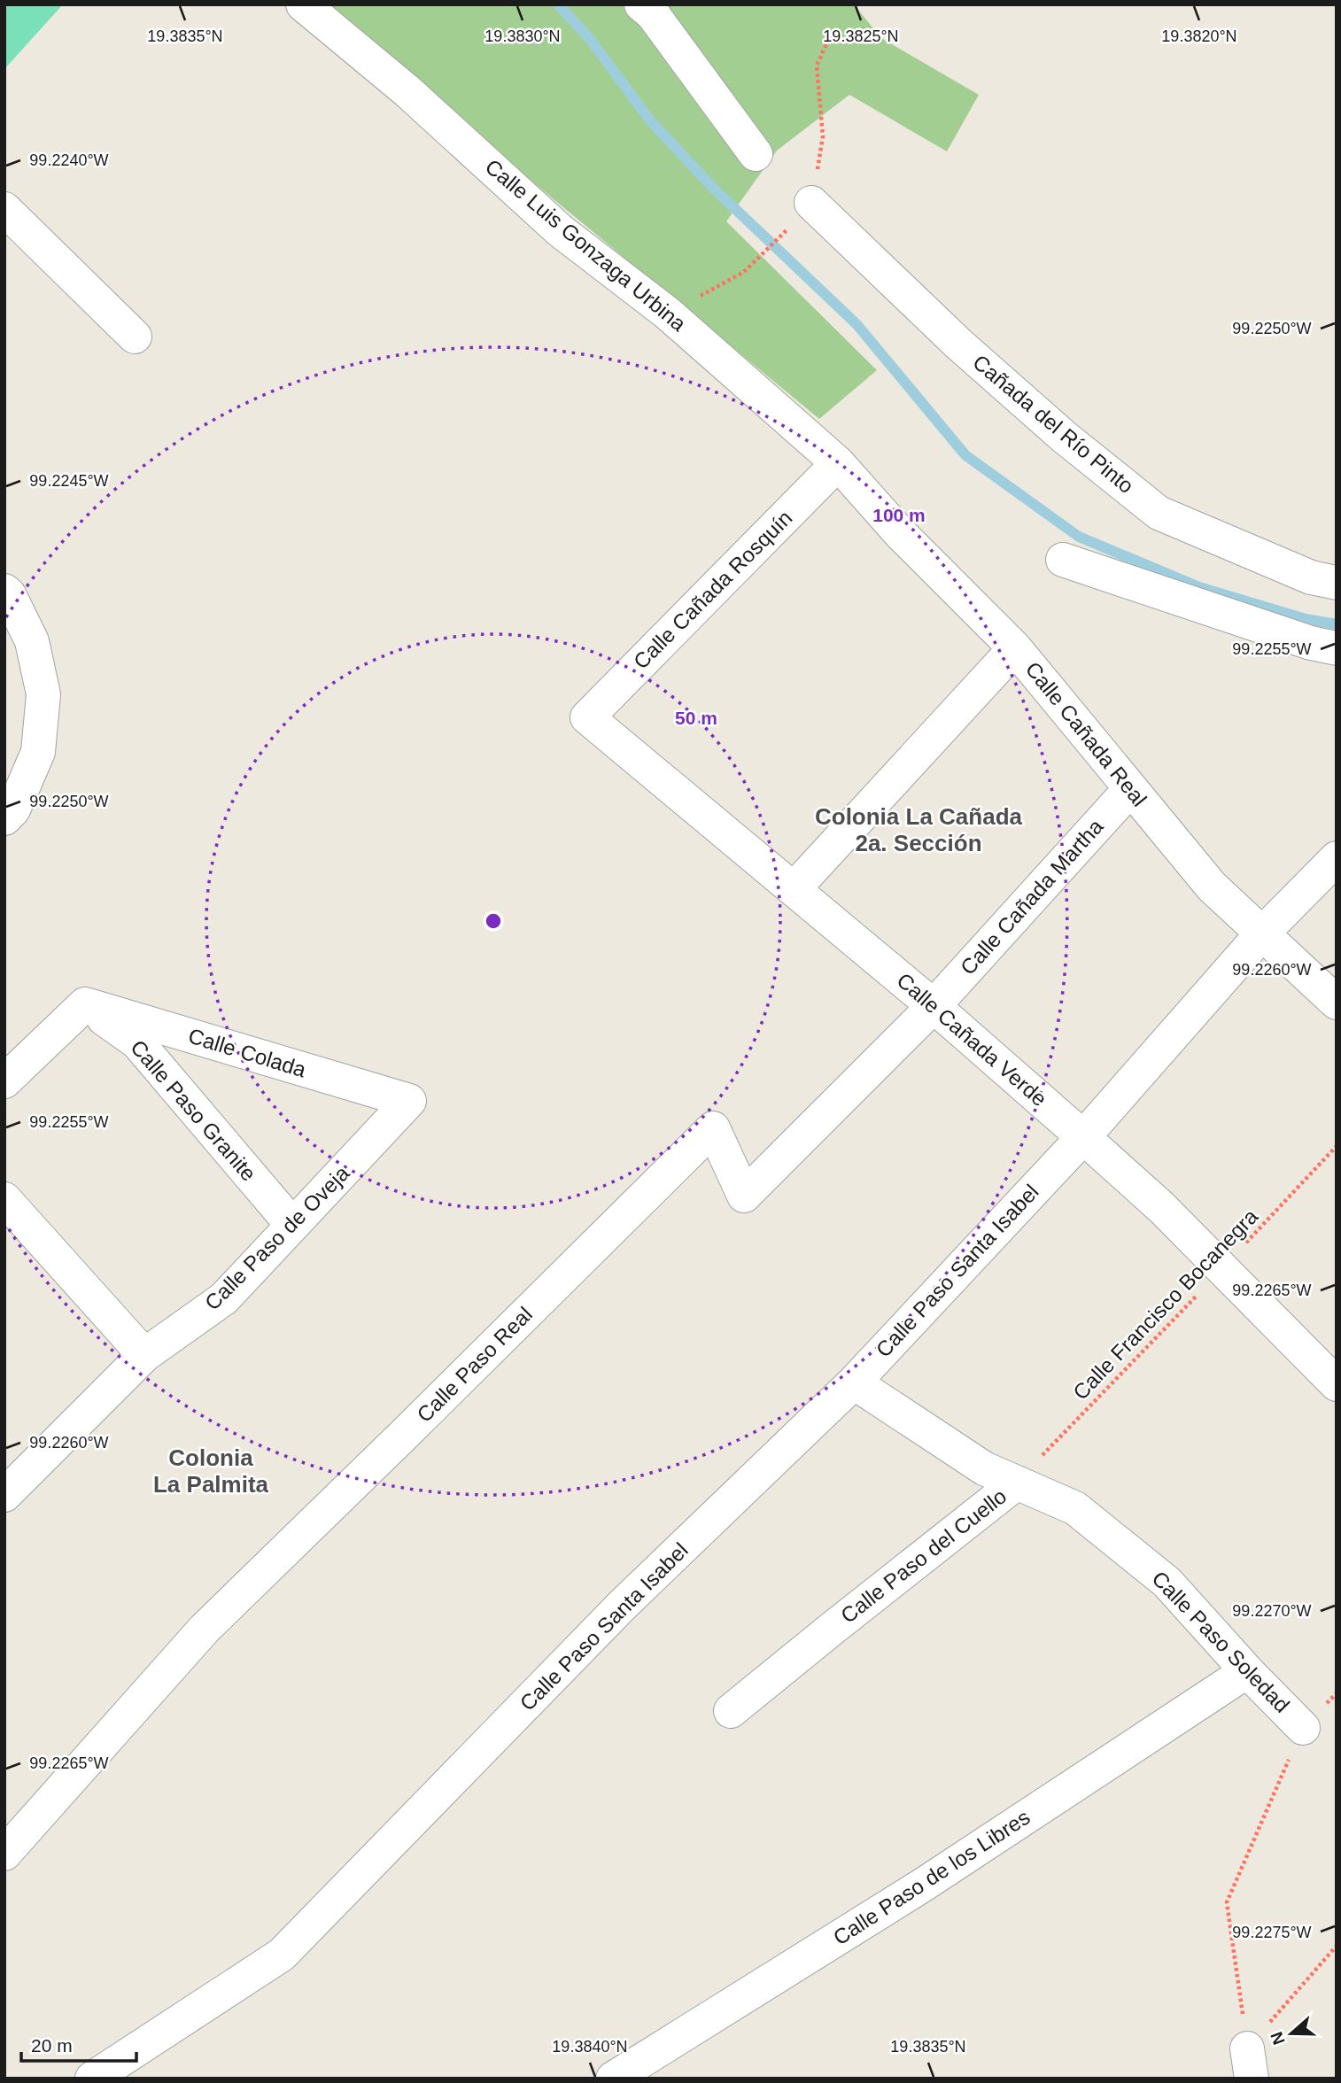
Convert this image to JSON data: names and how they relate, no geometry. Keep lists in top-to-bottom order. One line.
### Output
{"streets":{"street":["Calle Luis Gonzaga Urbina","Cañada del Río Pinto","Calle Cañada Rosquín","Calle Cañada Real","Calle Cañada Martha","Calle Cañada Verde","Calle Colada","Calle Paso Granite","Calle Paso de Oveja","Calle Paso Santa Isabel","Calle Paso Real","Calle Paso del Cuello","Calle Paso Soledad","Calle Paso de los Libres"],"path":["Calle Francisco Bocanegra"]},"crossings":[["Calle Luis Gonzaga Urbina","Calle Cañada Rosquín"],["Calle Luis Gonzaga Urbina","Calle Cañada Real"],["Calle Cañada Rosquín","Calle Cañada Real"],["Calle Cañada Rosquín","Calle Cañada Verde"],["Calle Cañada Real","Calle Cañada Martha"],["Calle Cañada Real","Calle Paso Santa Isabel"],["Calle Cañada Martha","Calle Cañada Verde"],["Calle Cañada Martha","Calle Paso Real"],["Calle Cañada Verde","Calle Paso Santa Isabel"],["Calle Cañada Verde","Calle Francisco Bocanegra"],["Calle Cañada Verde","Calle Paso Real"],["Calle Colada","Calle Paso Granite"],["Calle Colada","Calle Paso de Oveja"],["Calle Paso Granite","Calle Paso de Oveja"],["Calle Paso Santa Isabel","Calle Paso Soledad"],["Calle Francisco Bocanegra","Calle Paso del Cuello"],["Calle Francisco Bocanegra","Calle Paso Soledad"],["Calle Paso del Cuello","Calle Paso Soledad"],["Calle Paso Soledad","Calle Paso de los Libres"]],"districts":["Colonia La Cañada 2a. Sección","Colonia La Palmita"],"scale_bar":"20 m","north":"left","coordinates":["19.3820°N","19.3835°N","19.3830°N","19.3825°N","99.2240°W","99.2250°W","99.2245°W","99.2255°W","99.2260°W","99.2265°W","99.2270°W","99.2275°W","19.3840°N"],"rings":["100 m","50 m"]}
